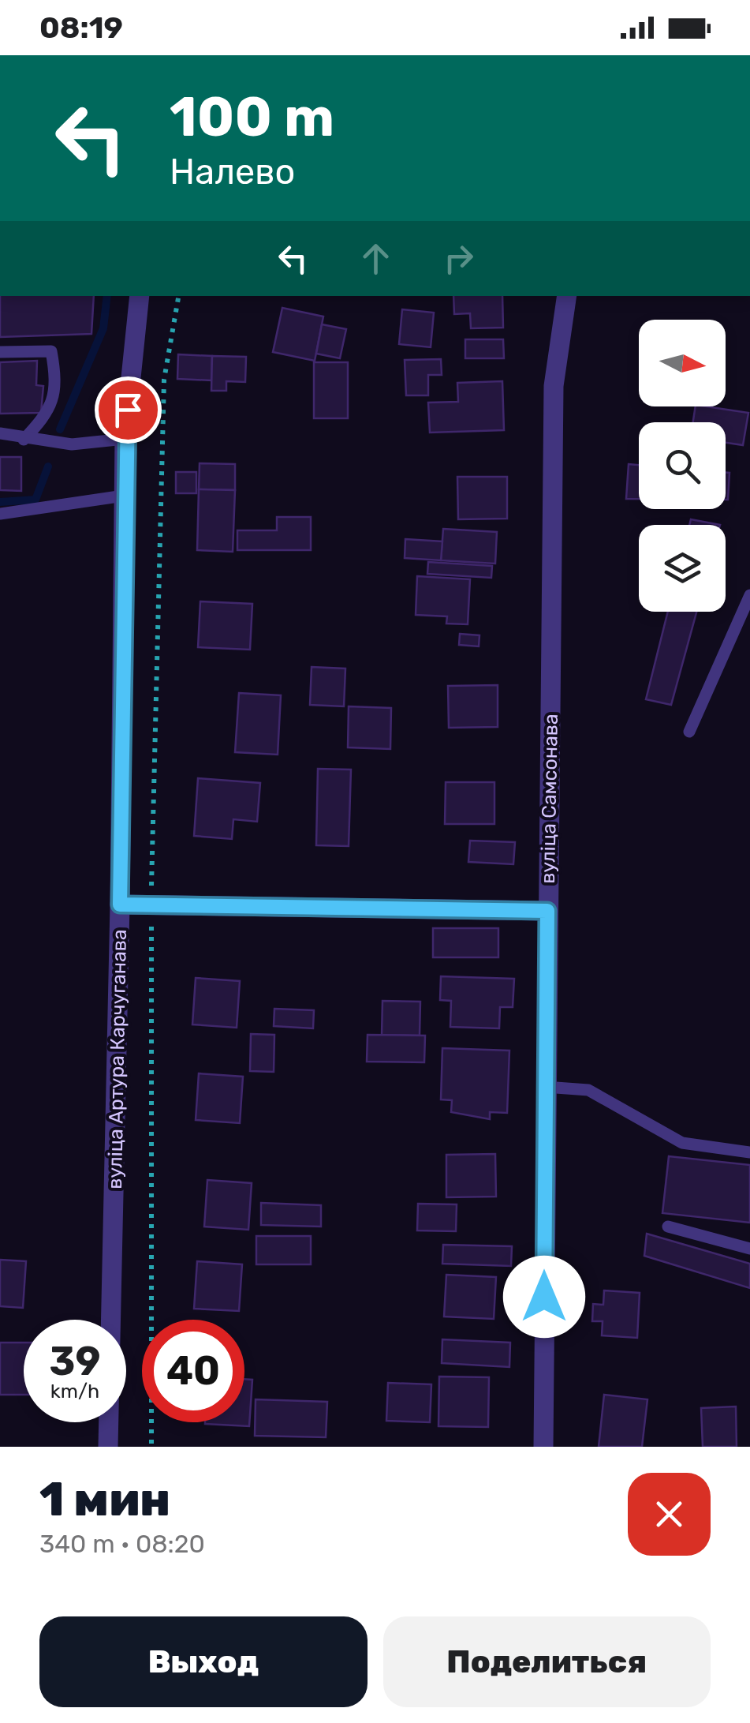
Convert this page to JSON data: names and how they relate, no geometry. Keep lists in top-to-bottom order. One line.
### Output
{"streets":{"street":["вуліца Самсонава","вуліца Артура Карчуганава"]},"north":"right","page":{"status":"08:19","turn":["100 m","Налево"],"speed":"39 km/h","limit":"40","heading":["1 мин","340 m · 08:20"],"buttons":["Выход","Поделиться"]}}
